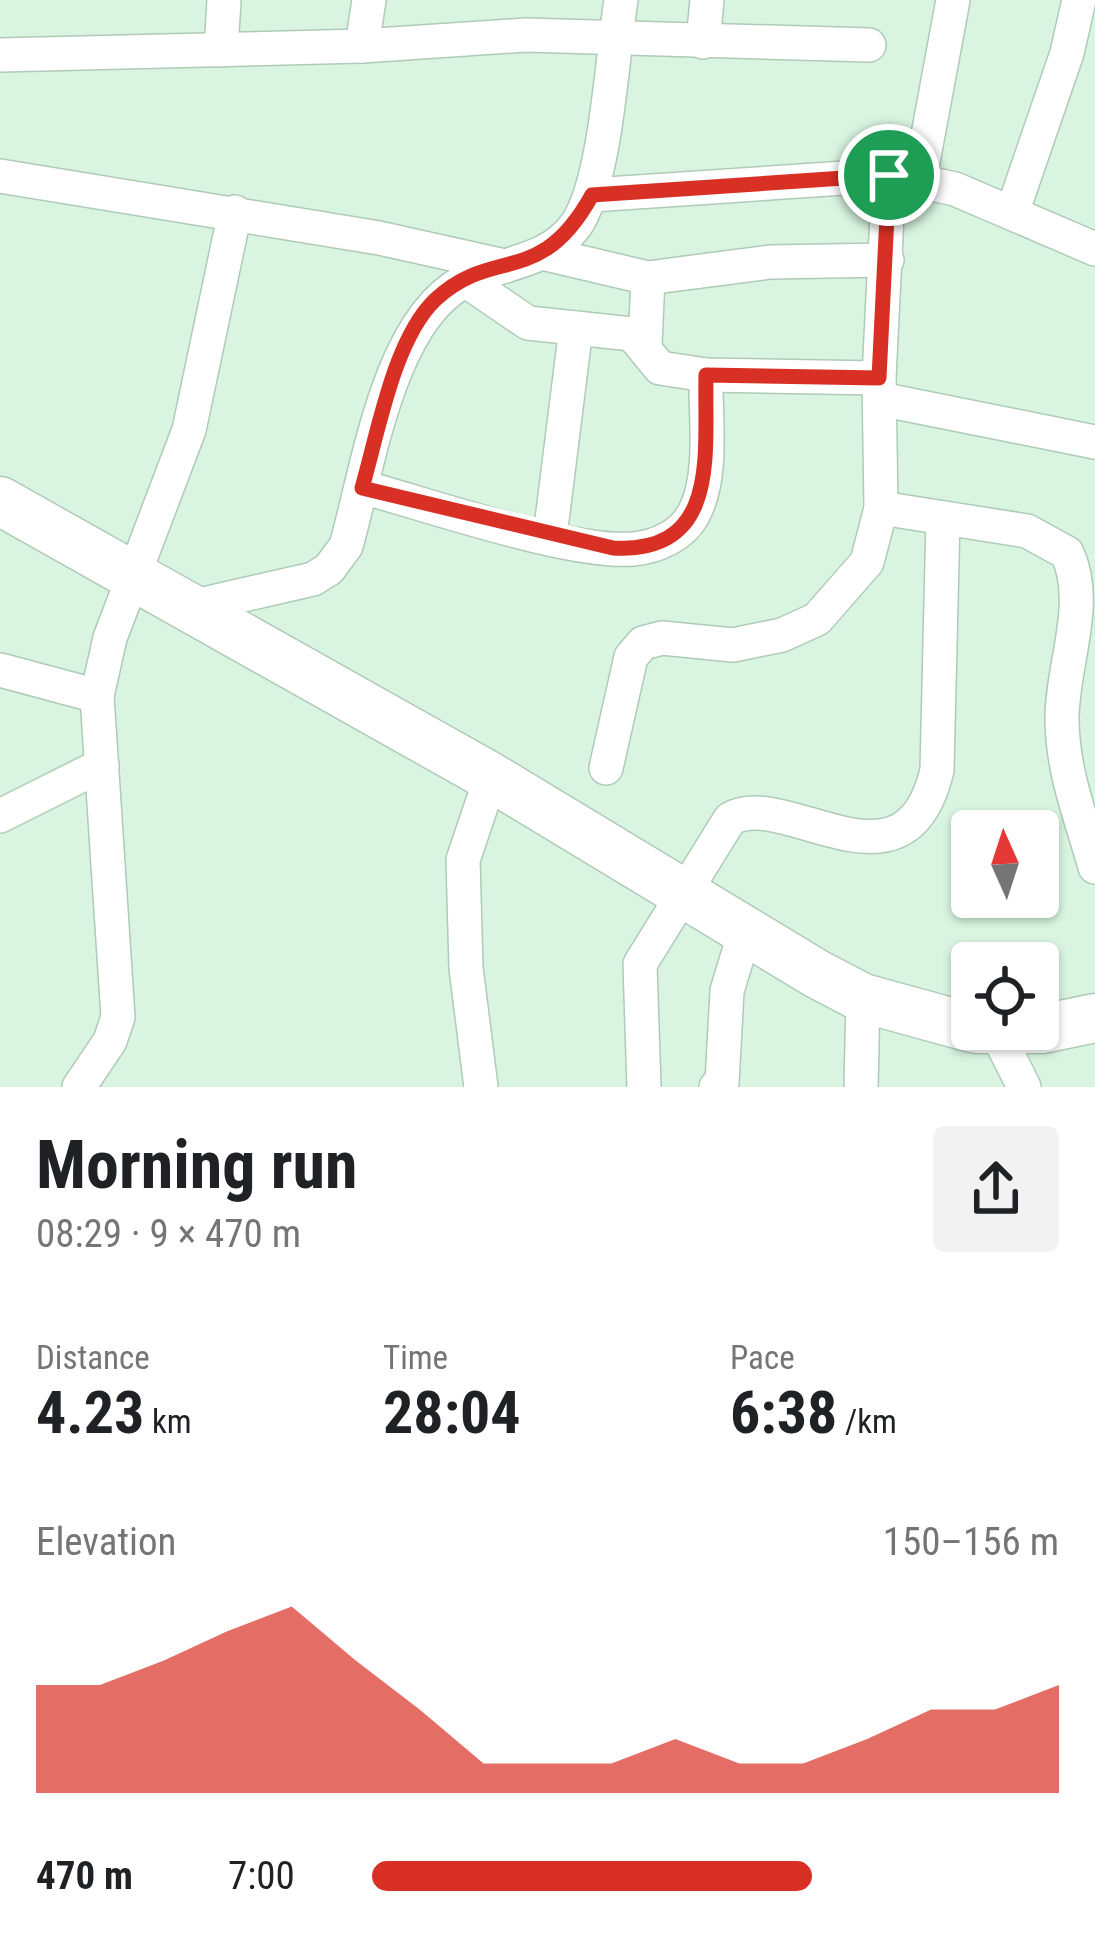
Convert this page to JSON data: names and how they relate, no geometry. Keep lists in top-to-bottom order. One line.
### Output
{"north":"top","page":{"heading":["Morning run","08:29 · 9 × 470 m"],"stats":[["Distance","4.23 km"],["Time","28:04"],["Pace","6:38 /km"]],"chart":["Elevation","150–156 m"],"list":[{"name":"470 m","note":"7:00"}]}}
